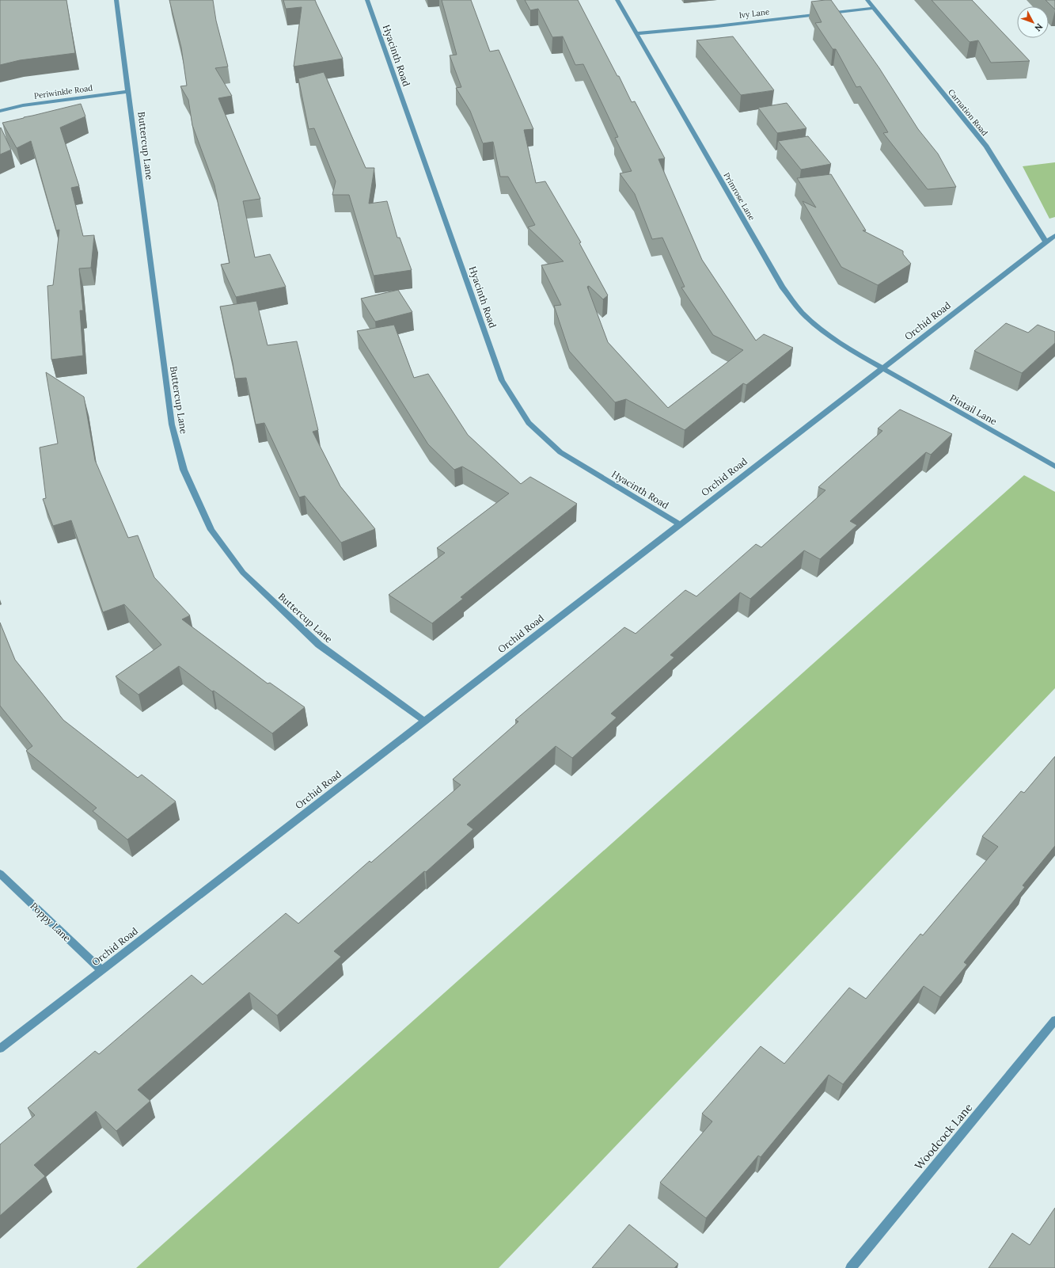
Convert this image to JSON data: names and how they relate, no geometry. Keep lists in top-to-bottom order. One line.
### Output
{"streets":{"street":["Ivy Lane","Hyacinth Road","Periwinkle Road","Carnation Road","Buttercup Lane","Primrose Lane","Orchid Road","Pintail Lane","Poppy Lane","Woodcock Lane"]},"crossings":[["Ivy Lane","Carnation Road"],["Ivy Lane","Primrose Lane"],["Hyacinth Road","Orchid Road"],["Periwinkle Road","Buttercup Lane"],["Carnation Road","Orchid Road"],["Buttercup Lane","Orchid Road"],["Primrose Lane","Orchid Road"],["Primrose Lane","Pintail Lane"],["Orchid Road","Pintail Lane"],["Orchid Road","Poppy Lane"]],"north":"bottom right"}
